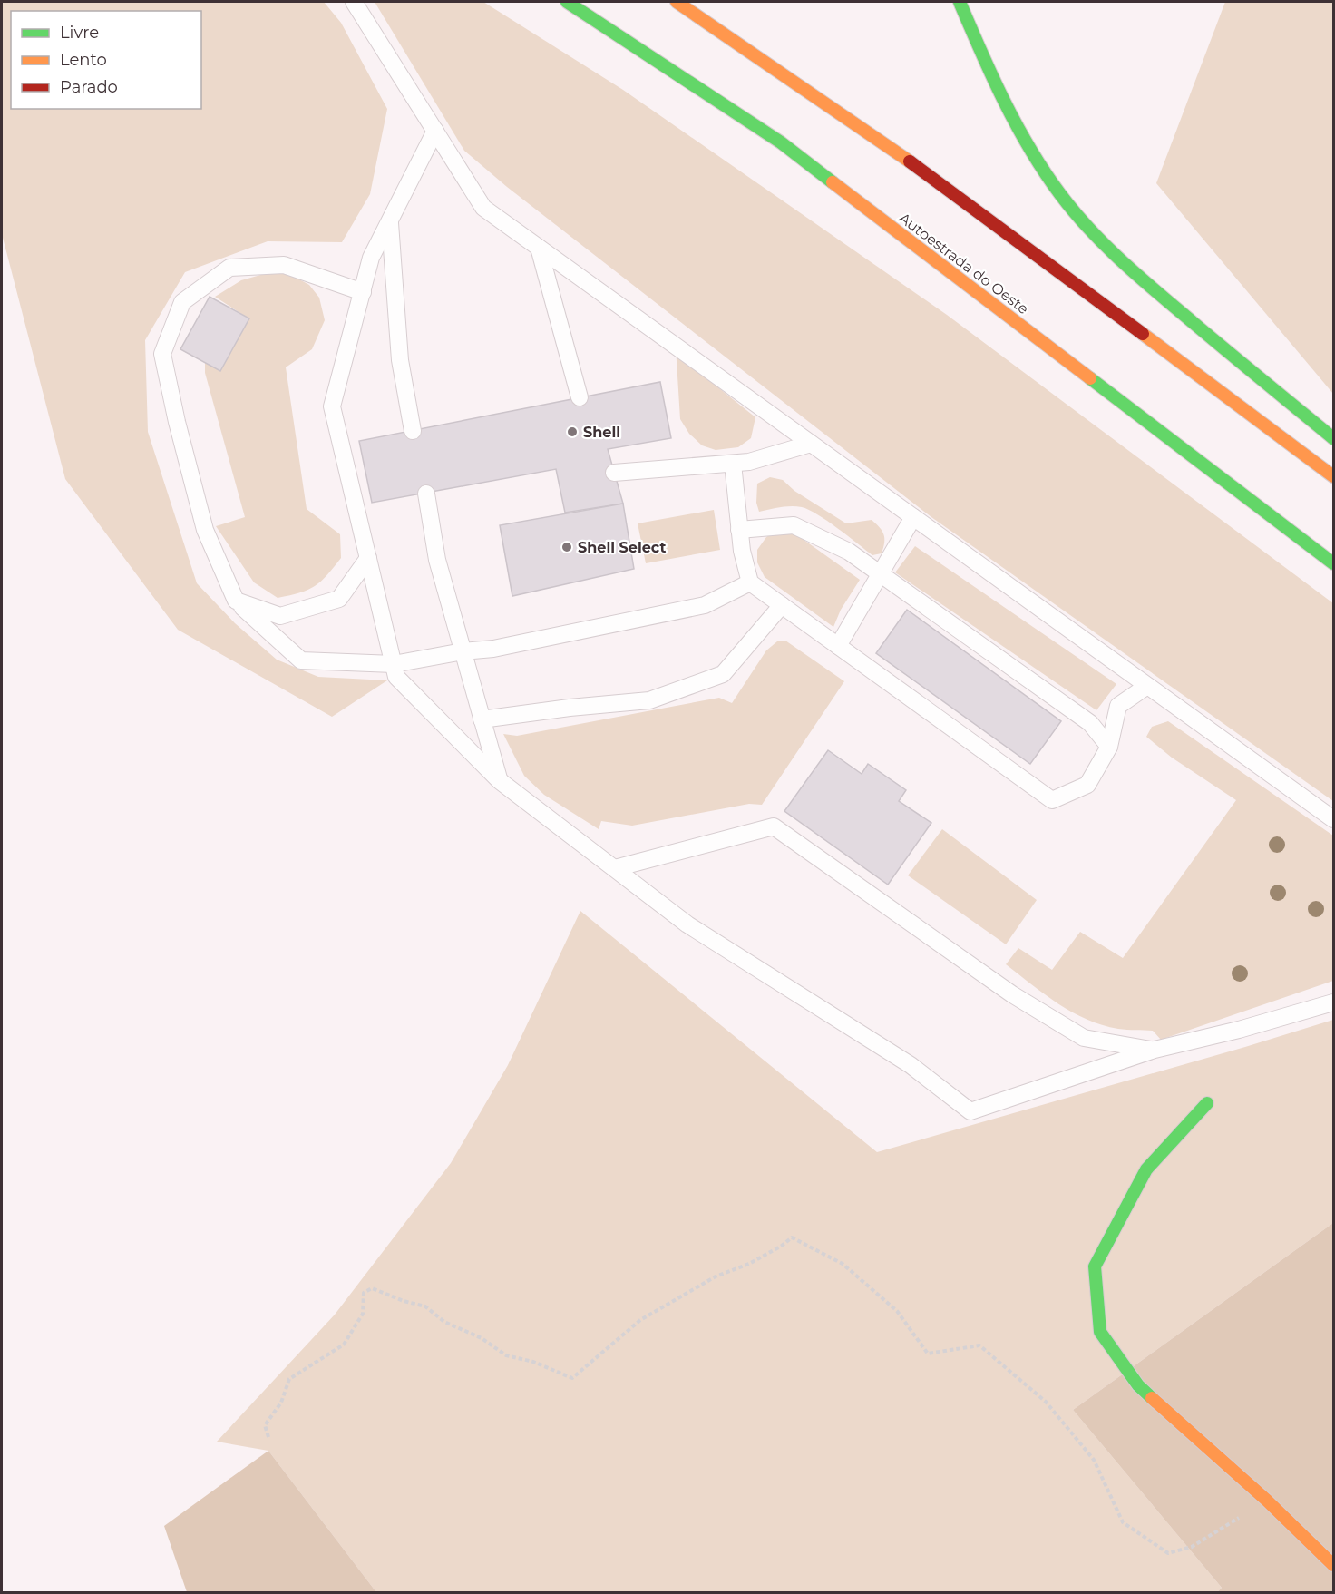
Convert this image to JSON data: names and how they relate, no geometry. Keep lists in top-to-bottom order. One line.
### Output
{"streets":{"main road":["Autoestrada do Oeste"]},"places":["Shell","Shell Select"],"legend":["Livre","Lento","Parado"]}
